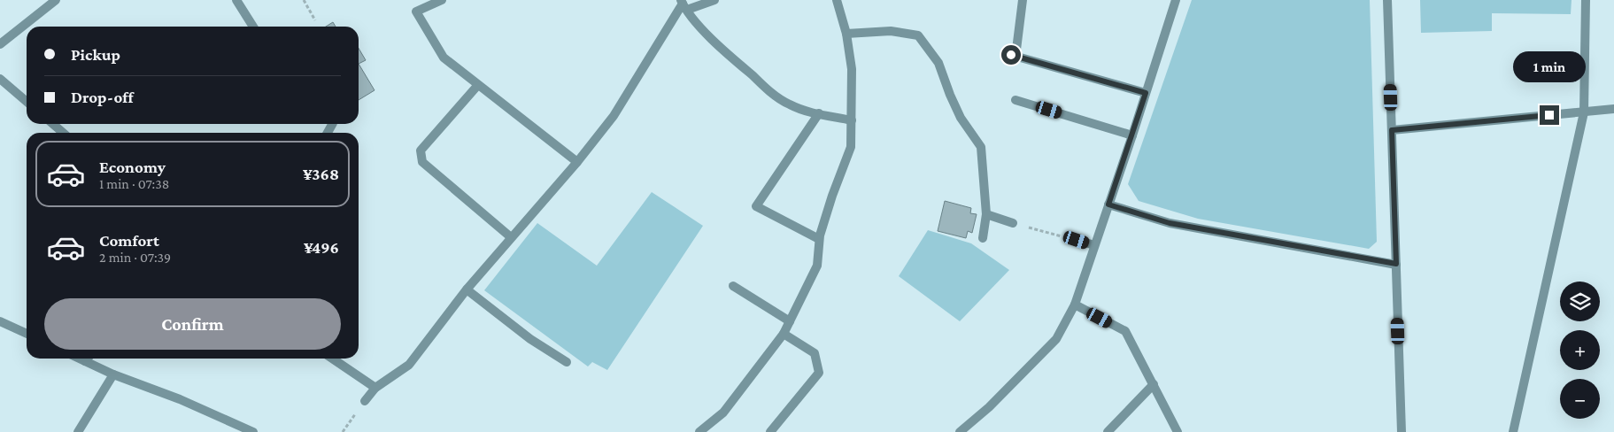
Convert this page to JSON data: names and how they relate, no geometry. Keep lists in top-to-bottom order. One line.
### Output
{"page":{"banner":["Pickup","Drop-off"],"bubble":"1 min","list":[{"name":"Economy","note":"1 min · 07:38","value":"¥368"},{"name":"Comfort","note":"2 min · 07:39","value":"¥496"}],"map_buttons":["+","−"],"buttons":"Confirm"}}
